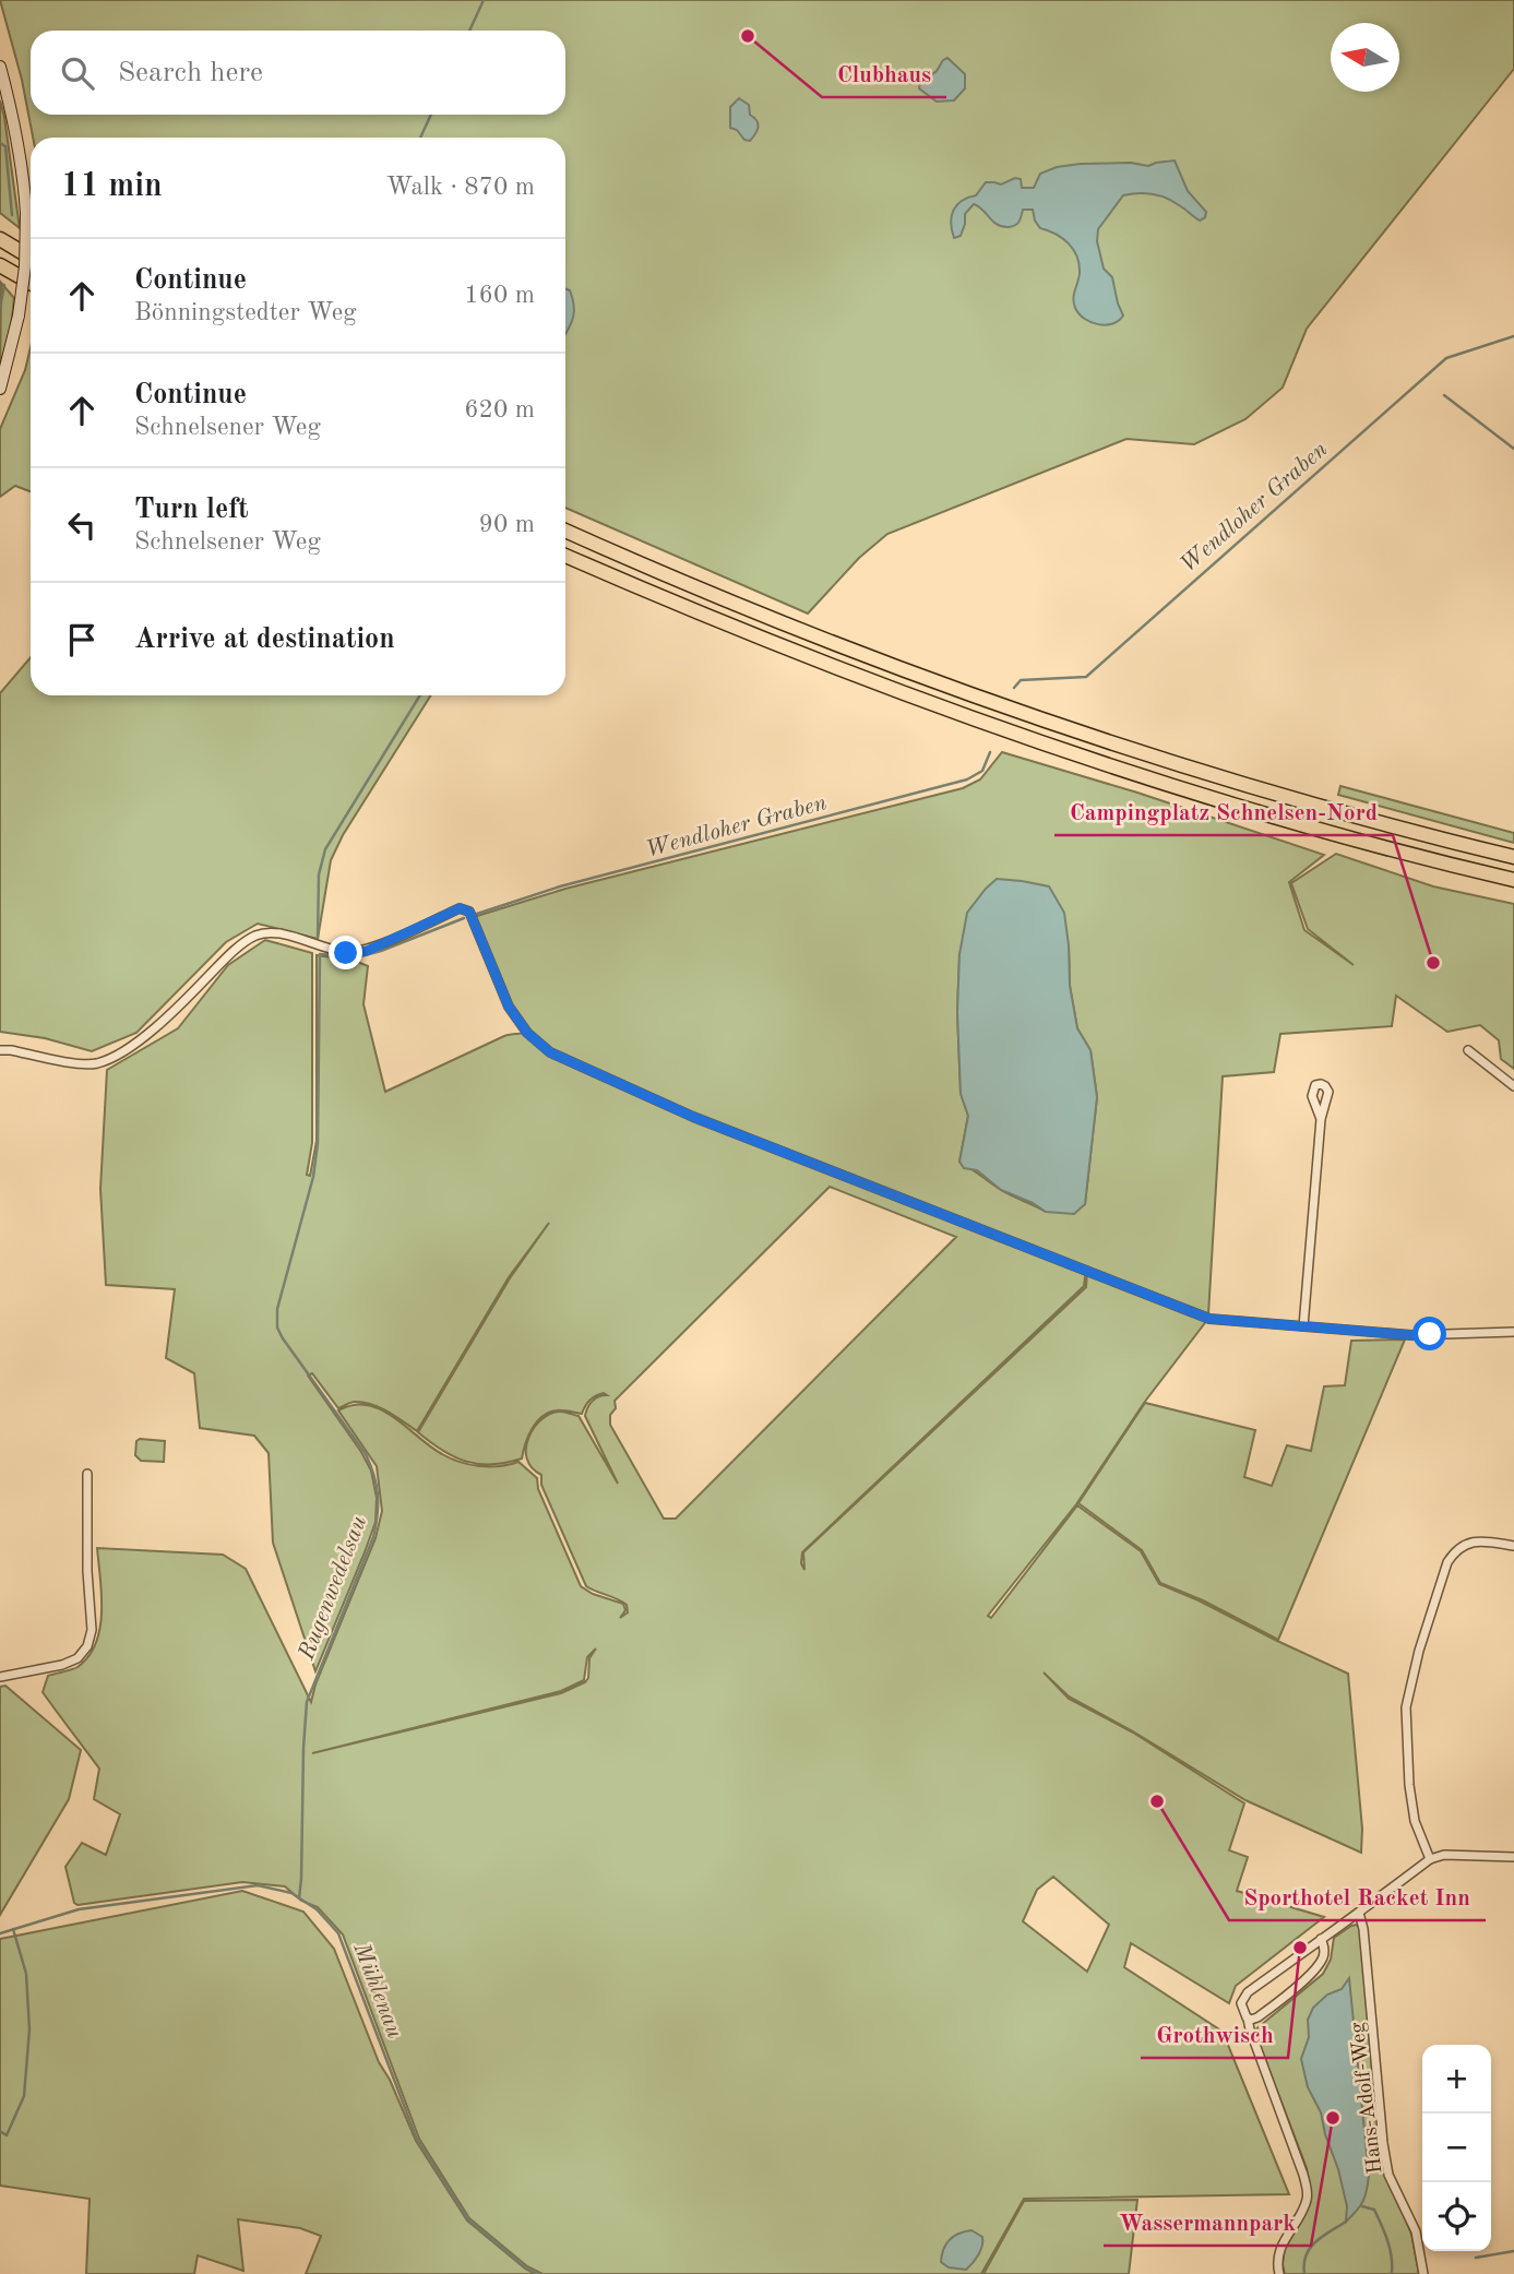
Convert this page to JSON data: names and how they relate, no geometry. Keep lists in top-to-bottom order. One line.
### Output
{"streets":{"street":["Hans-Adolf-Weg"]},"water":["Wendloher Graben","Rugenwedelsau","Mühlenau"],"places":["Clubhaus","Campingplatz Schnelsen-Nord","Sporthotel Racket Inn","Grothwisch","Wassermannpark"],"north":"left","page":{"search":"Search here","heading":["11 min","Walk · 870 m"],"list":[["Continue","Bönningstedter Weg","160 m"],["Continue","Schnelsener Weg","620 m"],["Turn left","Schnelsener Weg","90 m"],"Arrive at destination"],"map_buttons":["+","−"]}}
